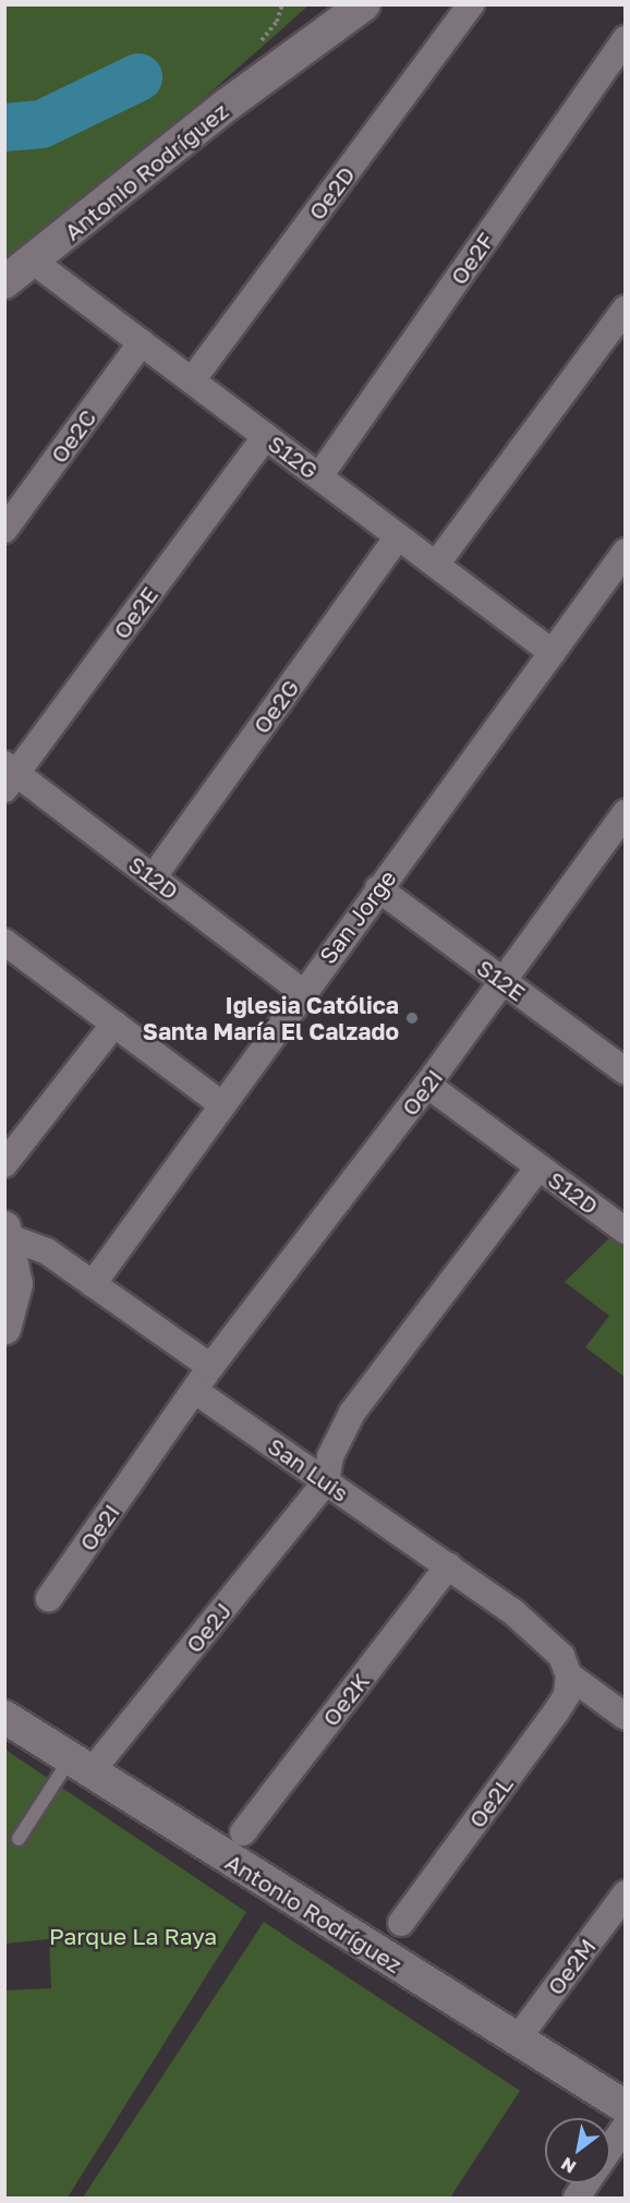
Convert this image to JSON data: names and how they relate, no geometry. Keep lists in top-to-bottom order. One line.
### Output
{"streets":{"street":["Antonio Rodríguez","Oe2D","Oe2F","Oe2C","S12G","Oe2E","Oe2G","S12D","San Jorge","S12E","Oe2I","San Luis","Oe2J","Oe2K","Oe2L","Oe2M"]},"crossings":[["Antonio Rodríguez","S12G"],["Antonio Rodríguez","Oe2J"],["Antonio Rodríguez","Oe2M"],["Oe2D","S12G"],["Oe2F","S12G"],["Oe2C","S12G"],["S12G","Oe2E"],["S12G","Oe2G"],["S12G","San Jorge"],["Oe2E","S12D"],["Oe2G","S12D"],["S12D","San Jorge"],["S12D","Oe2I"],["San Jorge","S12E"],["S12E","Oe2I"],["Oe2I","San Luis"],["San Luis","Oe2J"],["San Luis","Oe2K"],["San Luis","Oe2L"]],"parks":["Parque La Raya"],"places":["Iglesia Católica Santa María El Calzado"],"north":"bottom left"}
